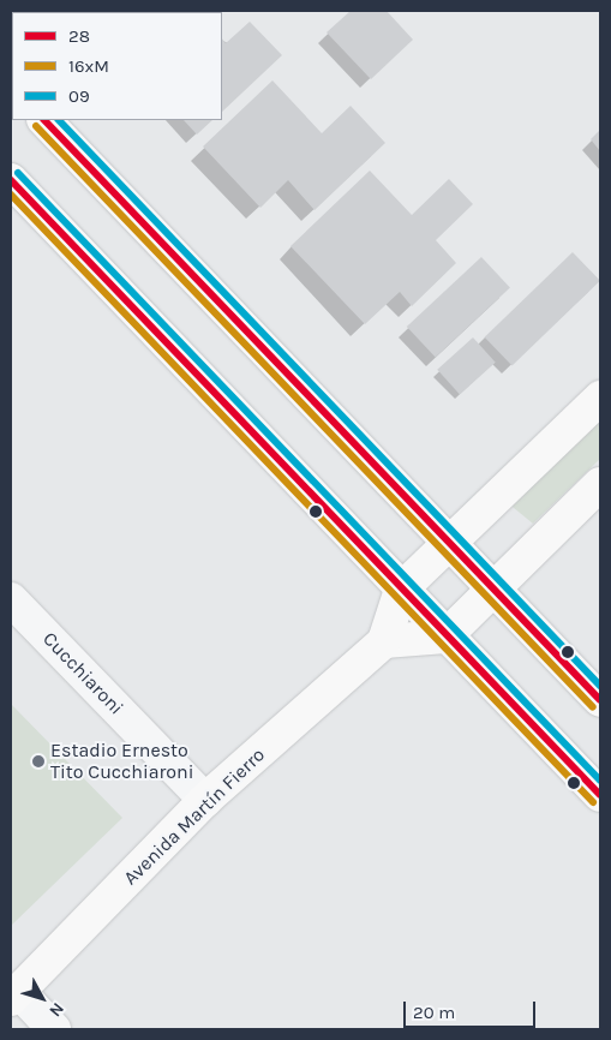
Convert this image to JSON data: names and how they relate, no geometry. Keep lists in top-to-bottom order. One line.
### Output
{"streets":{"main road":["Avenida Martín Fierro"],"street":["Cucchiaroni"]},"crossings":[["Cucchiaroni","Avenida Martín Fierro"]],"places":["Estadio Ernesto Tito Cucchiaroni"],"lines":["transit line 28","transit line 09","transit line 16xM"],"legend":["28","16xM","09"],"scale_bar":"20 m","north":"bottom right"}
